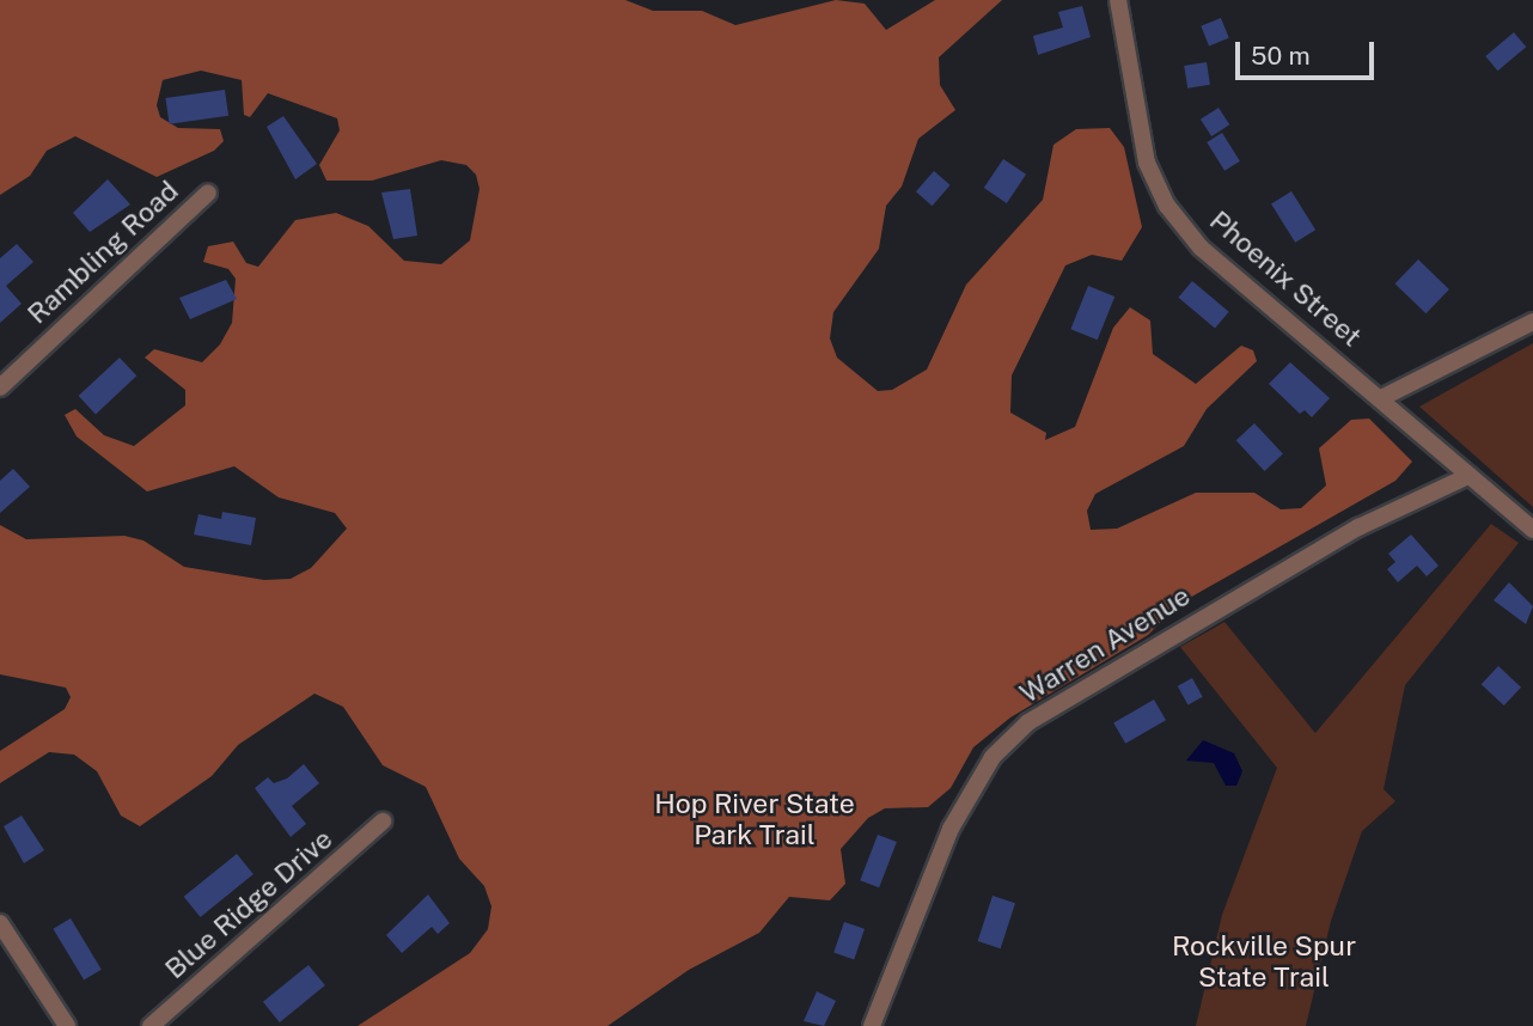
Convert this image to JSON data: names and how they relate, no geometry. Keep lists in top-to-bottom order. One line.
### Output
{"streets":{"street":["Rambling Road","Phoenix Street","Warren Avenue","Blue Ridge Drive"]},"crossings":[["Phoenix Street","Warren Avenue"]],"parks":["Hop River State Park Trail","Rockville Spur State Trail"],"scale_bar":"50 m"}
